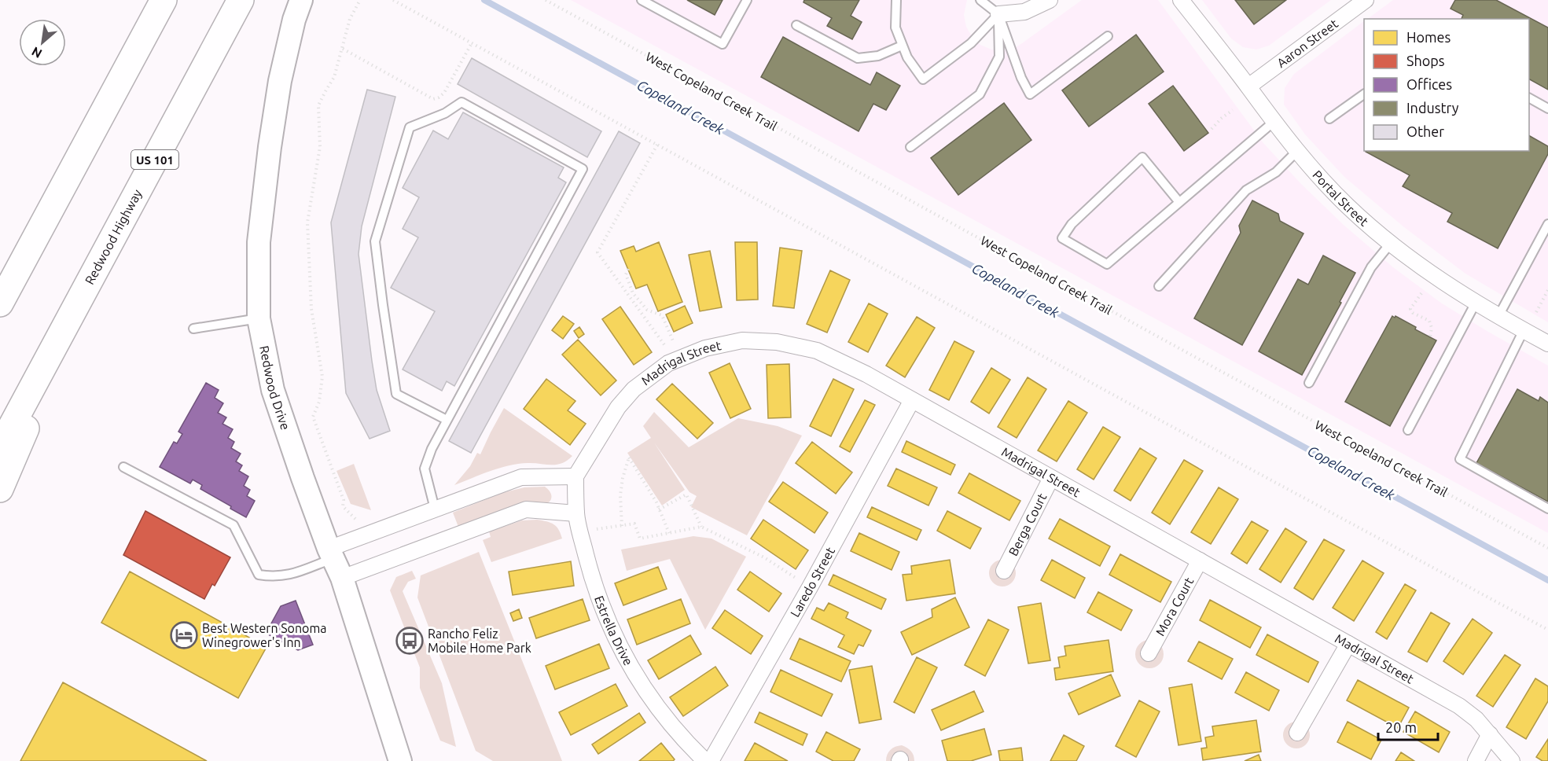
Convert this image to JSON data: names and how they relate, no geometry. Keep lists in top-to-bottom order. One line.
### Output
{"streets":{"highway":["US 101","Redwood Highway"],"main road":["Redwood Drive"],"street":["Aaron Street","Portal Street","Madrigal Street","Berga Court","Laredo Street","Mora Court","Estrella Drive"],"path":["West Copeland Creek Trail"]},"crossings":[["Aaron Street","Portal Street"],["Madrigal Street","Berga Court"],["Madrigal Street","Laredo Street"],["Madrigal Street","Mora Court"],["Madrigal Street","Estrella Drive"]],"water":["Copeland Creek"],"places":{"hotel":["Best Western Sonoma Winegrower's Inn"],"bus stop":["Rancho Feliz Mobile Home Park"]},"legend":["Homes","Shops","Offices","Industry","Other"],"scale_bar":"20 m","north":"bottom left"}
